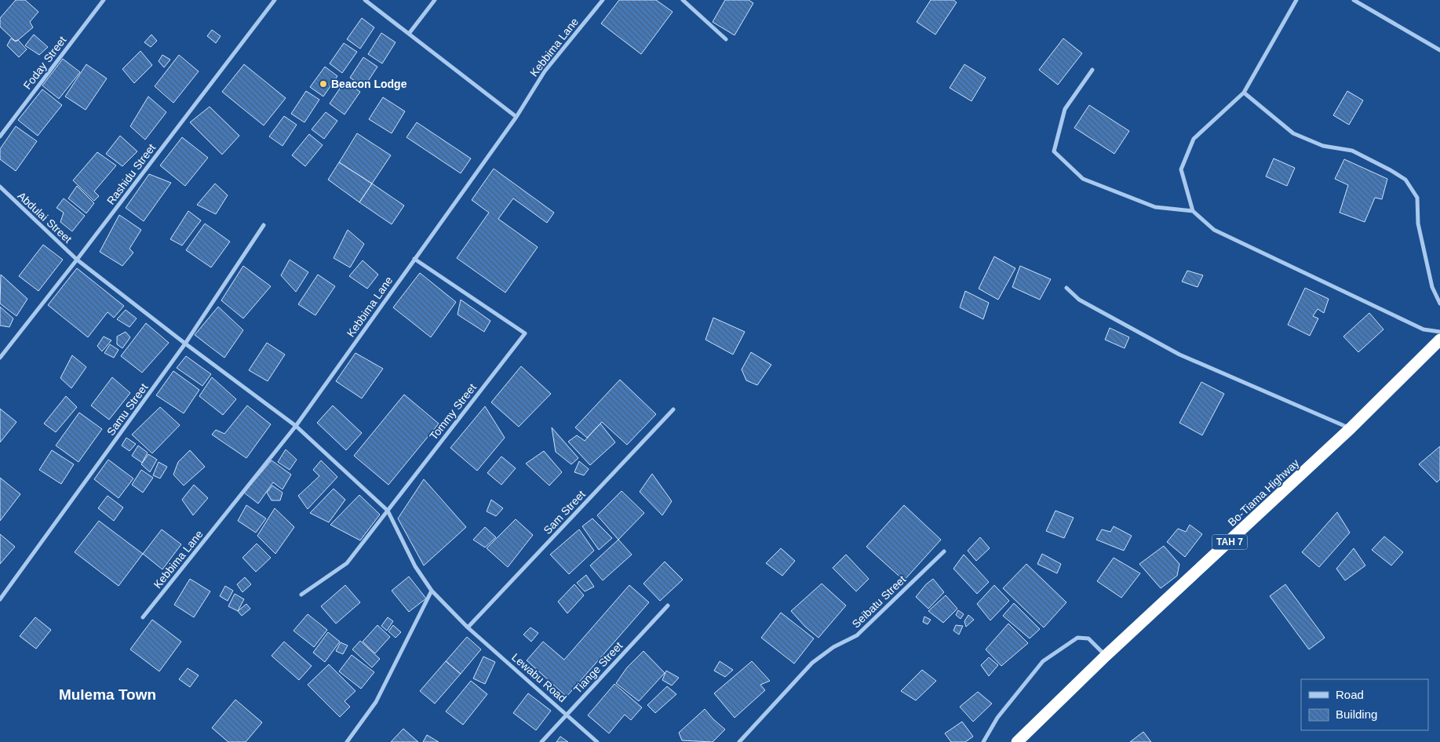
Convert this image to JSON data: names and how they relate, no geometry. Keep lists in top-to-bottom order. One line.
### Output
{"streets":{"highway":["Bo-Tiama Highway","TAH 7"],"street":["Kebbima Lane","Foday Street","Rashidu Street","Abdulai Street","Samu Street","Tommy Street","Sam Street","Seibatu Street","Tiange Street","Lewabu Road"]},"crossings":[["Kebbima Lane","Abdulai Street"],["Kebbima Lane","Tommy Street"],["Rashidu Street","Abdulai Street"],["Abdulai Street","Samu Street"],["Abdulai Street","Tommy Street"],["Abdulai Street","Lewabu Road"],["Tommy Street","Lewabu Road"],["Sam Street","Lewabu Road"],["Tiange Street","Lewabu Road"]],"districts":["Mulema Town"],"places":["Beacon Lodge"],"legend":["Road","Building"]}
